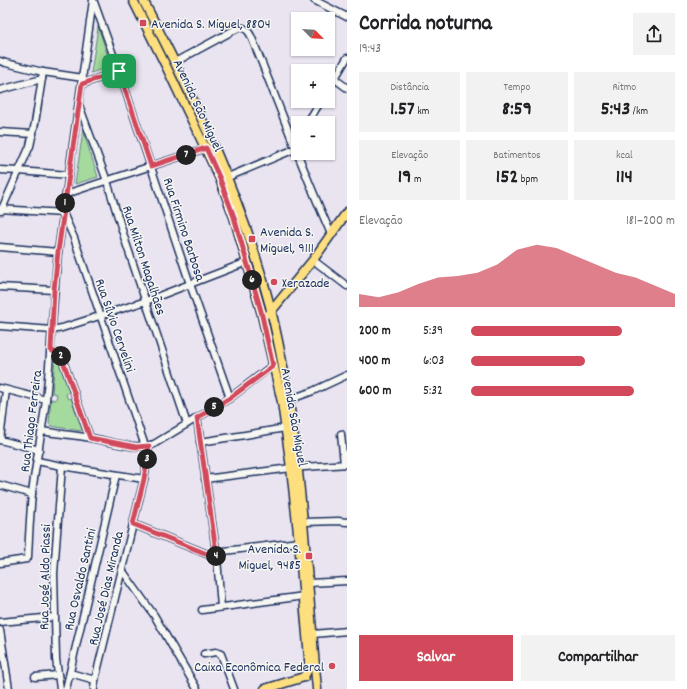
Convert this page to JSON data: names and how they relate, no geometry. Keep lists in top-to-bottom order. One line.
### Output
{"streets":{"main road":["Avenida São Miguel"],"street":["Rua Firmino Barbosa","Rua Milton Magalhães","Rua Sílvio Cervelini","Rua Thiago Ferreira","Rua José Aldo Piassi","Rua Osvaldo Santini","Rua José Dias Miranda"]},"crossings":[["Rua Firmino Barbosa","Rua Thiago Ferreira"],["Rua Milton Magalhães","Rua Thiago Ferreira"],["Rua Sílvio Cervelini","Rua Thiago Ferreira"],["Rua Sílvio Cervelini","Rua José Dias Miranda"]],"places":{"transit":["Avenida S. Miguel, 8804","Avenida S. Miguel, 9111","Avenida S. Miguel, 9485"],"other":["Xerazade","Caixa Econômica Federal"]},"north":"bottom right","page":{"heading":["Corrida noturna","19:43"],"map_buttons":["+","−"],"stats":[["Distância","1.57 km"],["Tempo","8:59"],["Ritmo","5:43 /km"],["Elevação","19 m"],["Batimentos","152 bpm"],["kcal","114"]],"pins":["7","1","6","2","5","3","4"],"chart":["Elevação","181–200 m"],"list":[{"name":"200 m","note":"5:39"},{"name":"400 m","note":"6:03"},{"name":"600 m","note":"5:32"}],"buttons":["Salvar","Compartilhar"]}}
